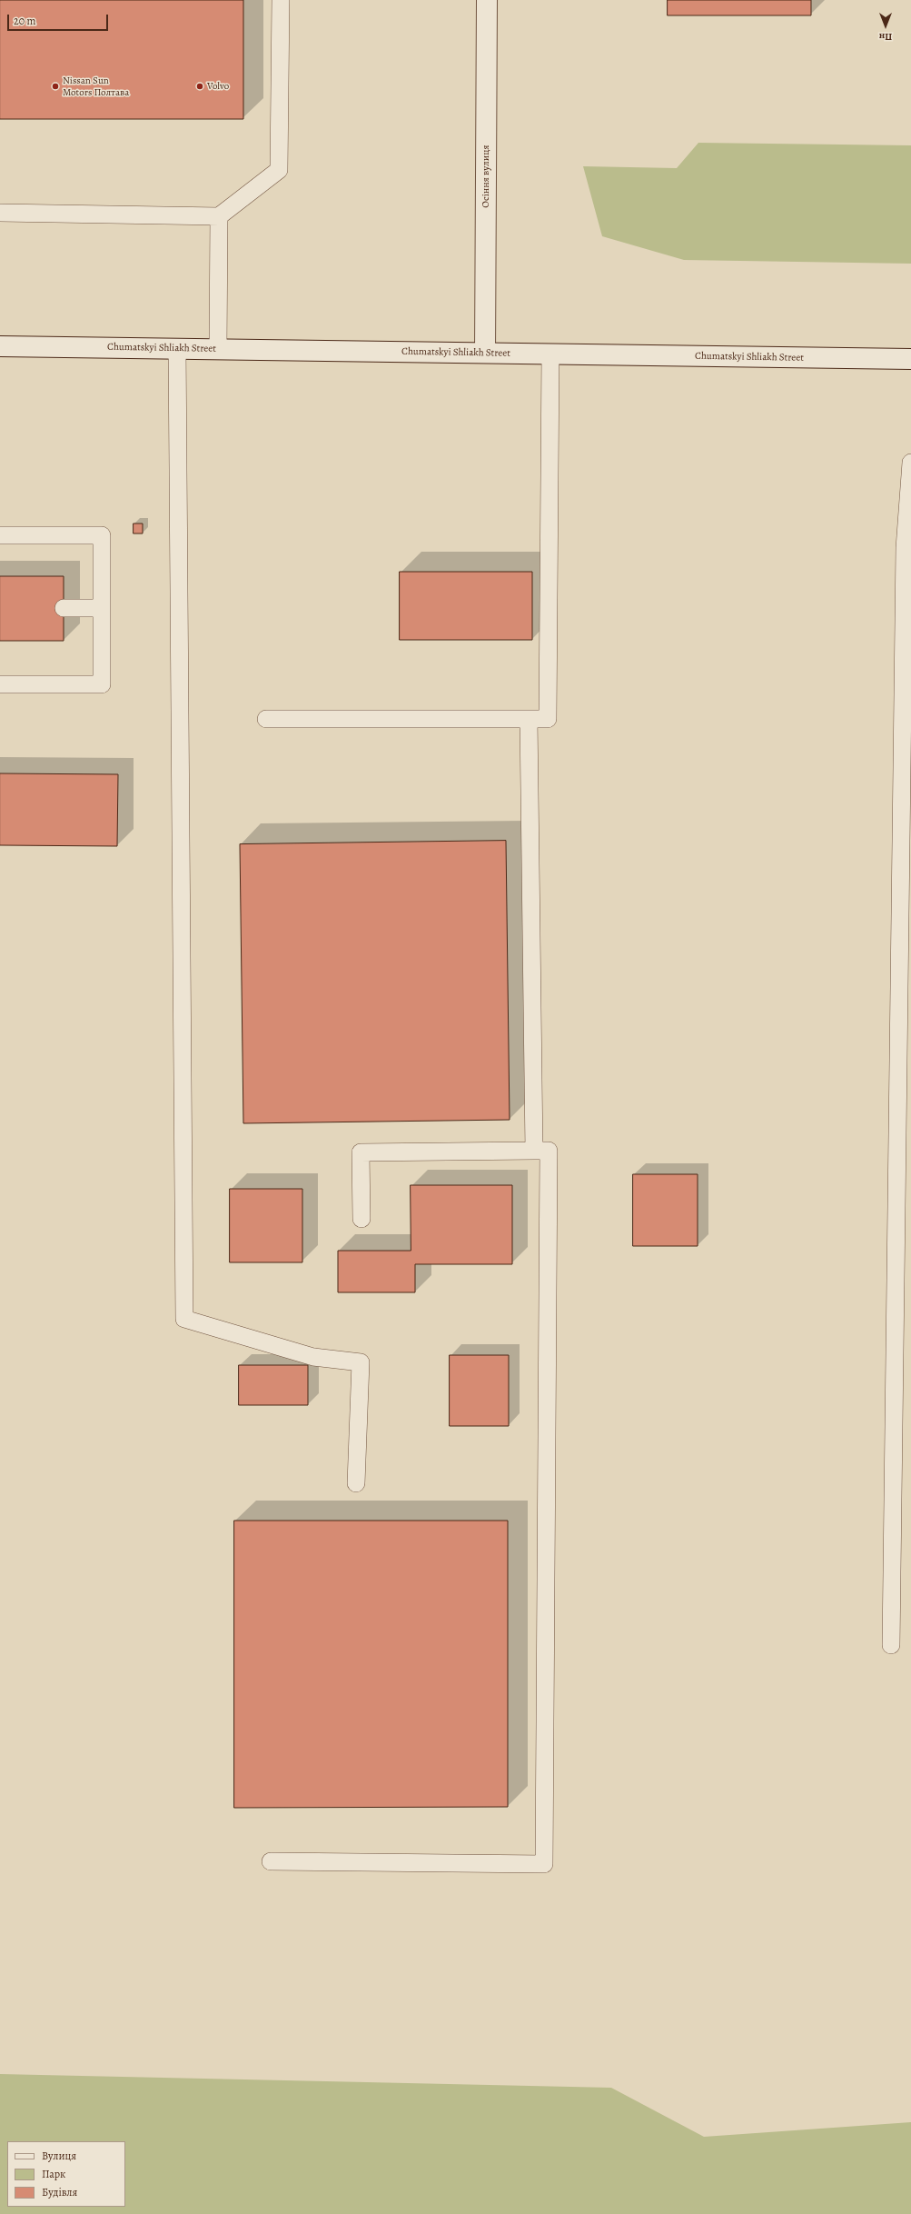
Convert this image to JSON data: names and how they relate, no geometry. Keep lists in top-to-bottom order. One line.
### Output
{"streets":{"main road":["Осіння вулиця","Chumatskyi Shliakh Street"]},"crossings":[["Осіння вулиця","Chumatskyi Shliakh Street"]],"places":["Nissan Sun Motors Полтава","Volvo"],"legend":["Вулиця","Парк","Будівля"],"scale_bar":"20 m","north":"bottom"}
